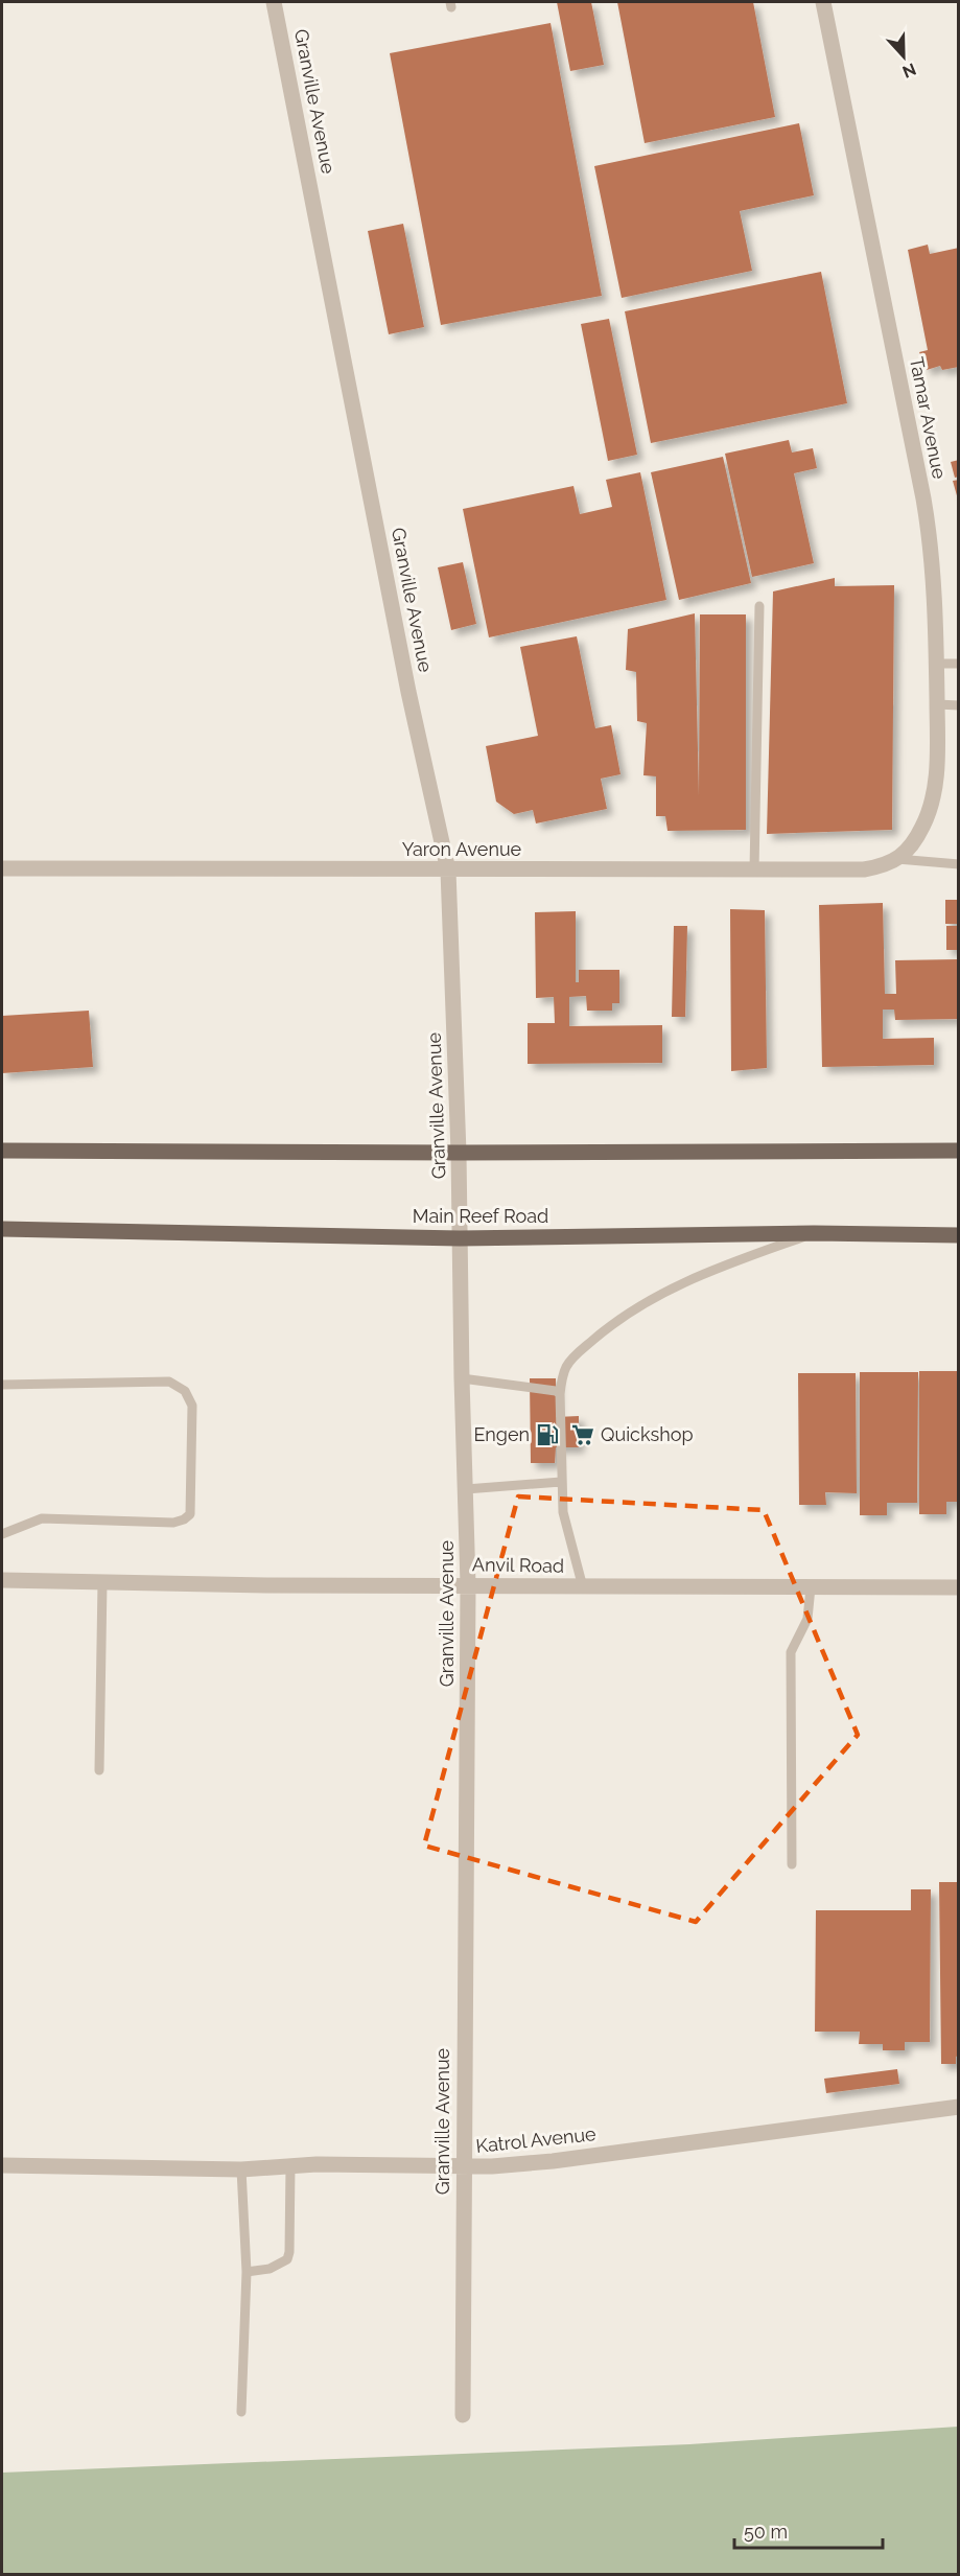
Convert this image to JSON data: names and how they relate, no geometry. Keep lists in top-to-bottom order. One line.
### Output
{"streets":{"main road":["Main Reef Road"],"street":["Granville Avenue","Tamar Avenue","Yaron Avenue","Anvil Road","Katrol Avenue"]},"crossings":[["Granville Avenue","Yaron Avenue"],["Granville Avenue","Main Reef Road"],["Granville Avenue","Anvil Road"],["Granville Avenue","Katrol Avenue"],["Tamar Avenue","Yaron Avenue"]],"places":{"fuel station":["Engen"],"supermarket":["Quickshop"]},"scale_bar":"50 m","north":"bottom"}
